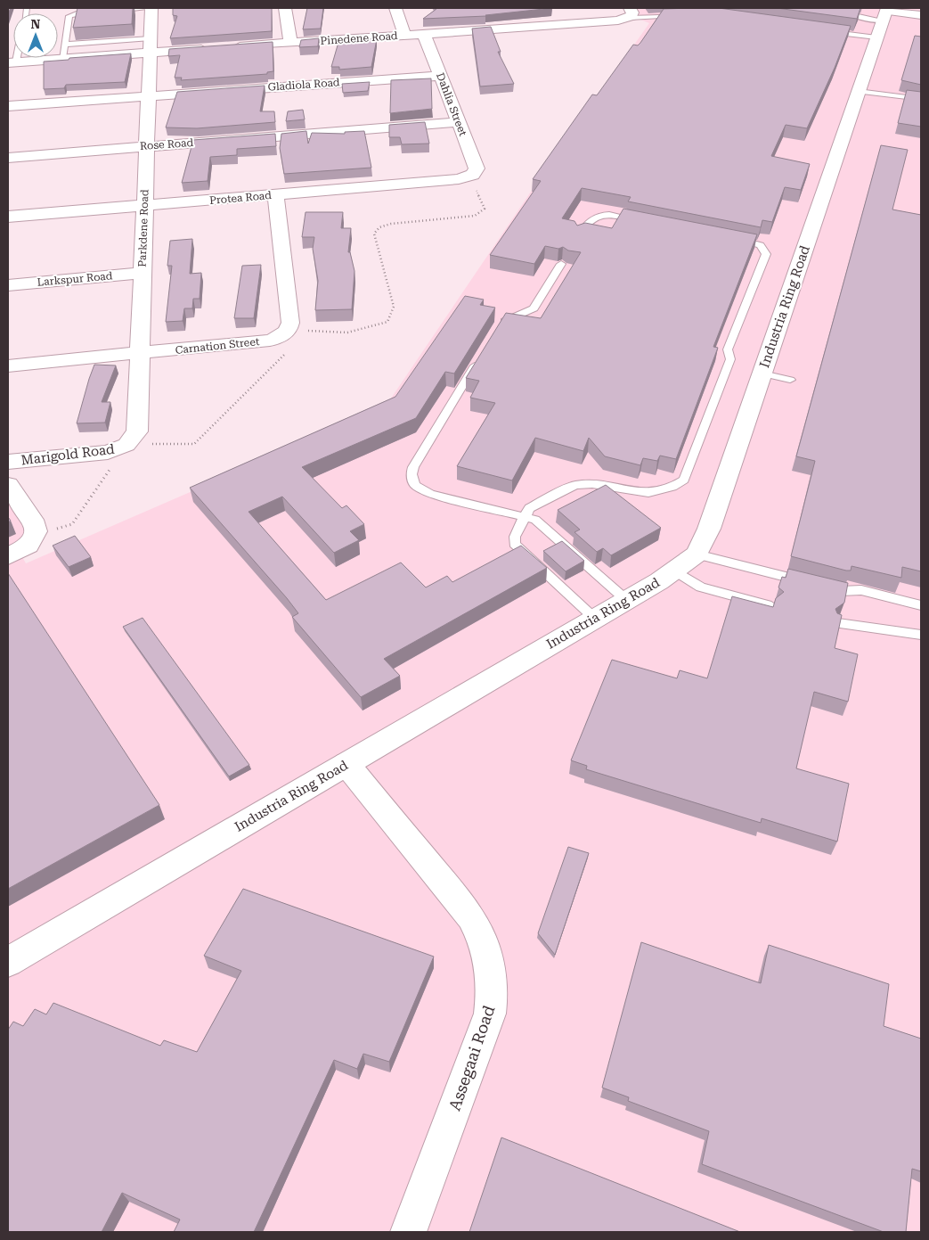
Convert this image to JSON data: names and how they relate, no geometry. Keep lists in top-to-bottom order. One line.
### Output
{"streets":{"street":["Pinedene Road","Gladiola Road","Dahlia Street","Rose Road","Protea Road","Parkdene Road","Larkspur Road","Industria Ring Road","Carnation Street","Marigold Road","Assegaai Road"]},"crossings":[["Pinedene Road","Dahlia Street"],["Gladiola Road","Dahlia Street"],["Gladiola Road","Parkdene Road"],["Dahlia Street","Rose Road"],["Dahlia Street","Protea Road"],["Rose Road","Parkdene Road"],["Protea Road","Parkdene Road"],["Parkdene Road","Larkspur Road"],["Parkdene Road","Carnation Street"],["Parkdene Road","Marigold Road"],["Industria Ring Road","Assegaai Road"]],"north":"top"}
